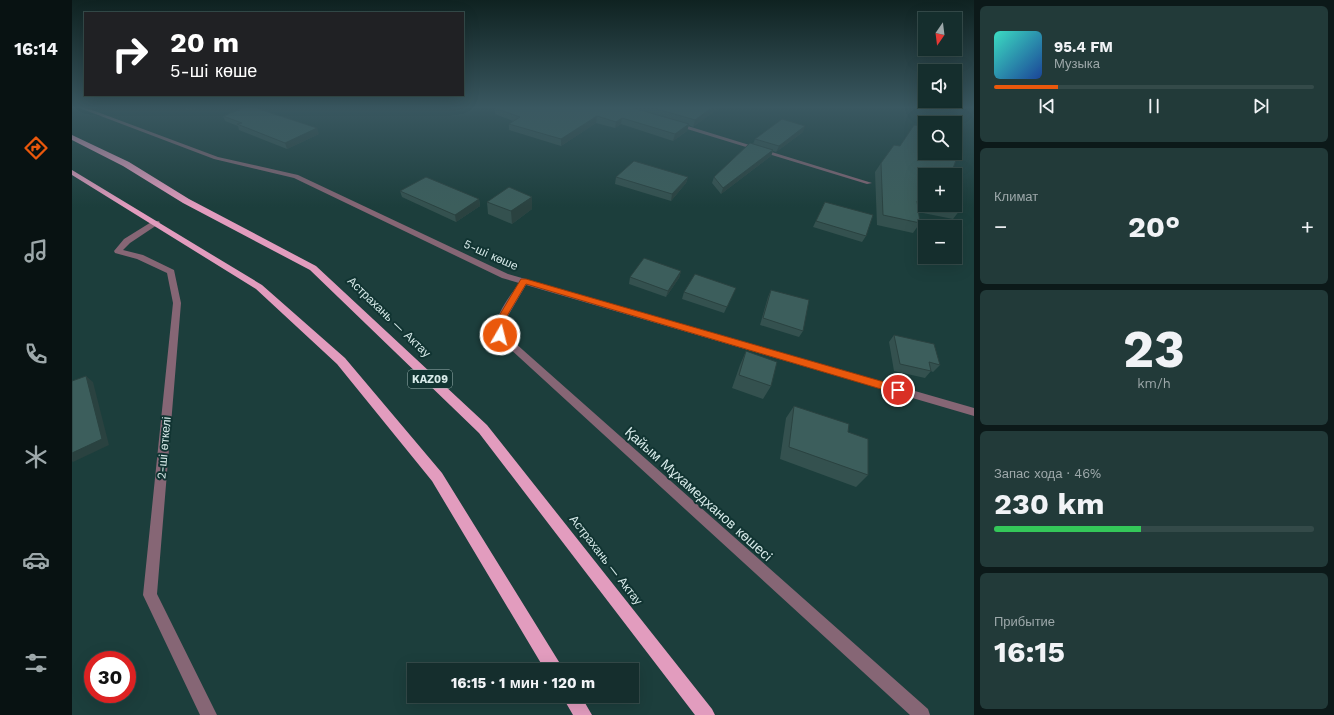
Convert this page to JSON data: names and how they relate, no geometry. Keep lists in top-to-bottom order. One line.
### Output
{"streets":{"highway":["Астрахань — Актау","KAZ09"],"street":["5-шi көше","2-ші өткелі","Қайым Мұхамедханов көшесi"]},"crossings":[["5-шi көше","Қайым Мұхамедханов көшесi"]],"north":"bottom","page":{"tabs":"16:14","map_buttons":["+","−"],"turn":["20 m","5-шi көше"],"song":["95.4 FM","Музыка"],"tile":["Климат",["23","km/h"],["Запас хода · 46%","230 km"],["Прибытие","16:15"]],"heat":["−","20°","+"],"limit":"30","trip":"16:15 · 1 мин · 120 m"}}
